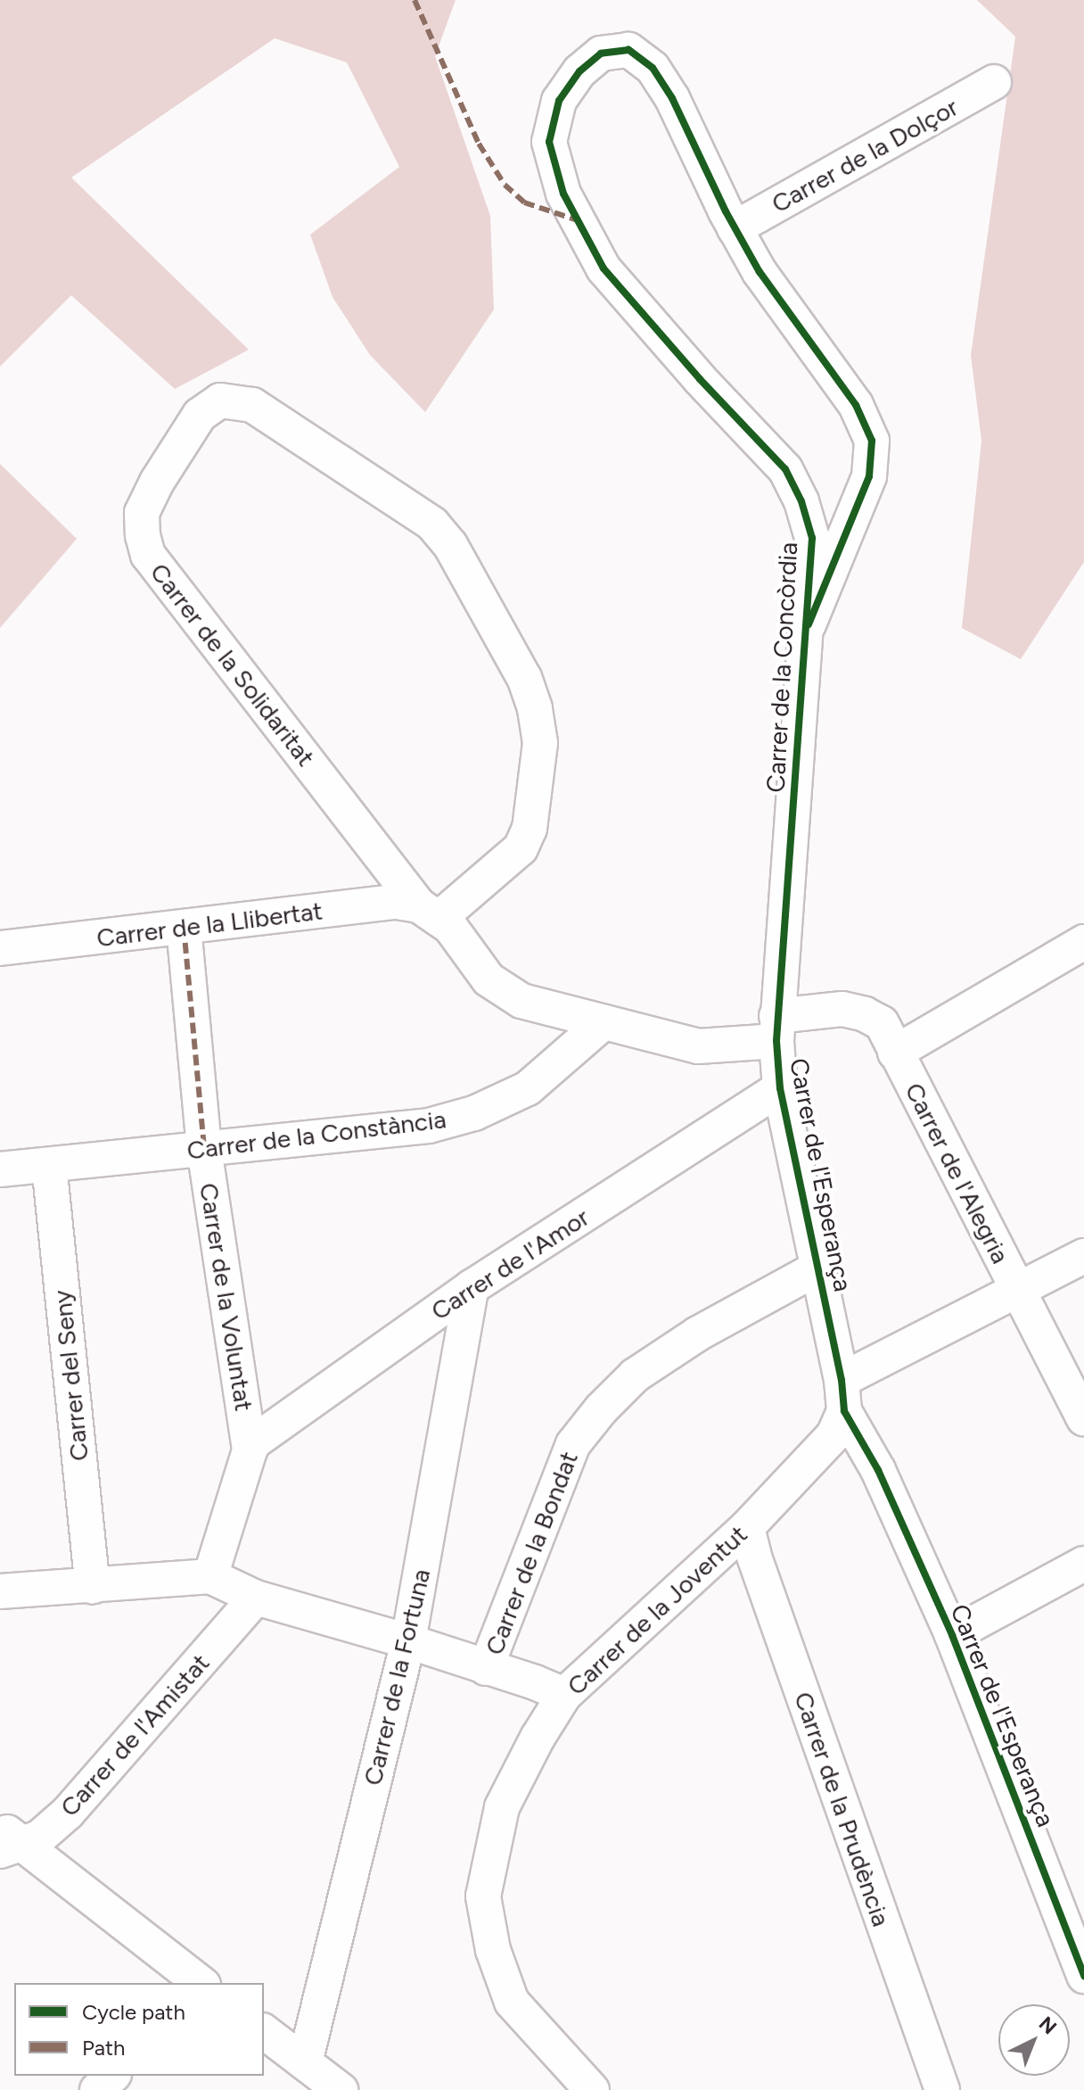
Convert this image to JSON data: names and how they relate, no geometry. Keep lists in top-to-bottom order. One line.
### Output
{"streets":{"street":["Carrer de la Dolçor","Carrer de la Solidaritat","Carrer de la Concòrdia","Carrer de la Llibertat","Carrer de la Constància","Carrer de l'Alegria","Carrer de l'Esperança","Carrer de l'Amor","Carrer de la Voluntat","Carrer del Seny","Carrer de la Bondat","Carrer de la Joventut","Carrer de la Fortuna","Carrer de l'Amistat","Carrer de la Prudència"]},"crossings":[["Carrer de la Dolçor","Carrer de la Concòrdia"],["Carrer de la Solidaritat","Carrer de la Llibertat"],["Carrer de la Solidaritat","Carrer de la Constància"],["Carrer de la Solidaritat","Carrer de l'Alegria"],["Carrer de la Concòrdia","Carrer de l'Alegria"],["Carrer de la Concòrdia","Carrer de l'Esperança"],["Carrer de la Llibertat","Carrer de la Voluntat"],["Carrer de la Constància","Carrer de l'Alegria"],["Carrer de la Constància","Carrer de la Voluntat"],["Carrer de la Constància","Carrer del Seny"],["Carrer de l'Alegria","Carrer de l'Esperança"],["Carrer de l'Esperança","Carrer de l'Amor"],["Carrer de l'Esperança","Carrer de la Bondat"],["Carrer de l'Esperança","Carrer de la Joventut"],["Carrer de l'Amor","Carrer de la Voluntat"],["Carrer de l'Amor","Carrer de la Fortuna"],["Carrer de la Joventut","Carrer de la Prudència"]],"legend":["Cycle path","Path"],"north":"top right"}
